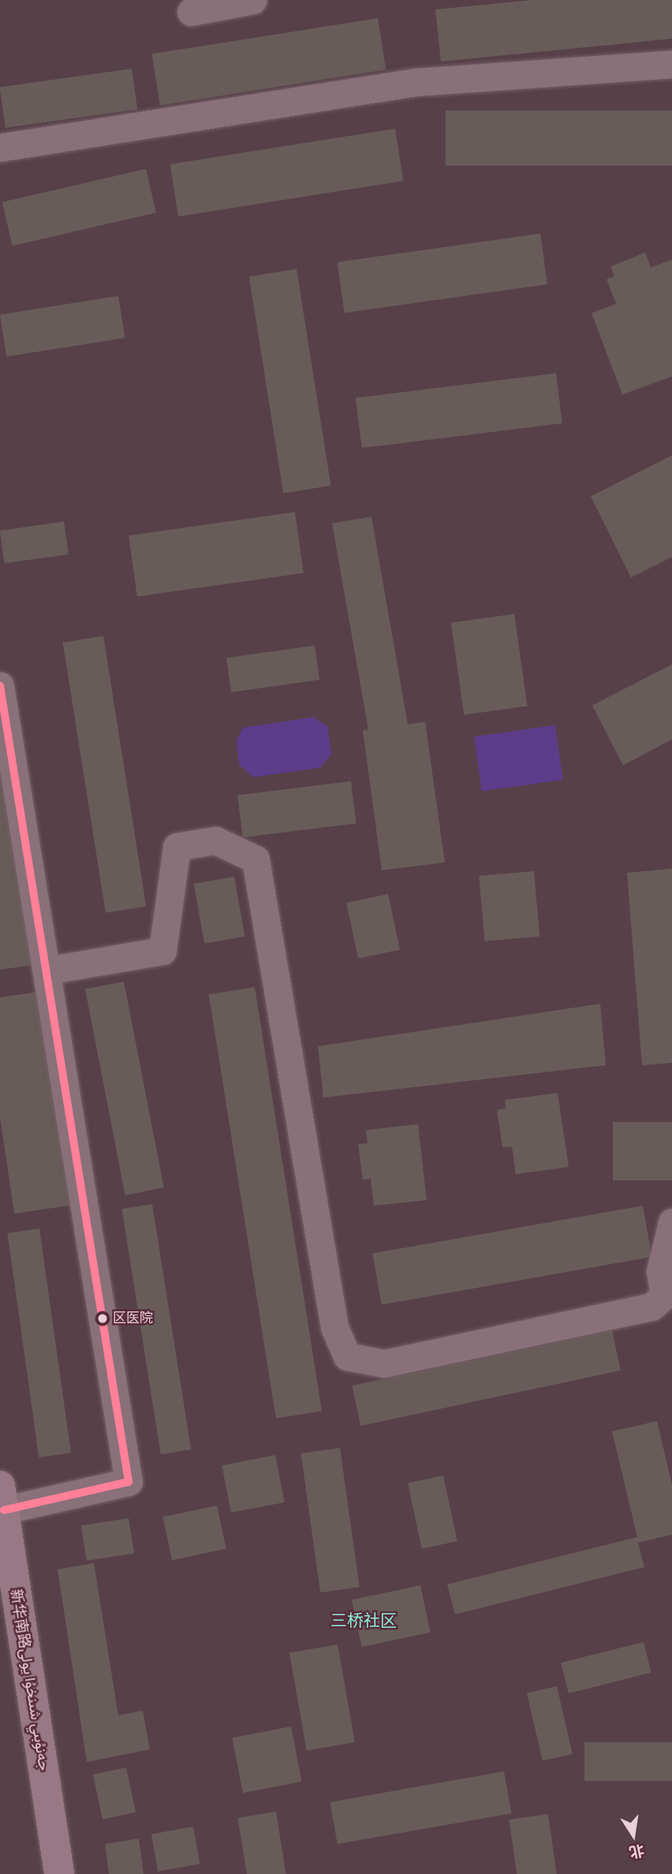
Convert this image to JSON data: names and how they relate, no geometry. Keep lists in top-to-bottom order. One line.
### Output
{"streets":{"main road":["新华南路جەنۇبىي شىنخۇا يولى"]},"districts":["三桥社区"],"places":["区医院"],"north":"bottom"}
